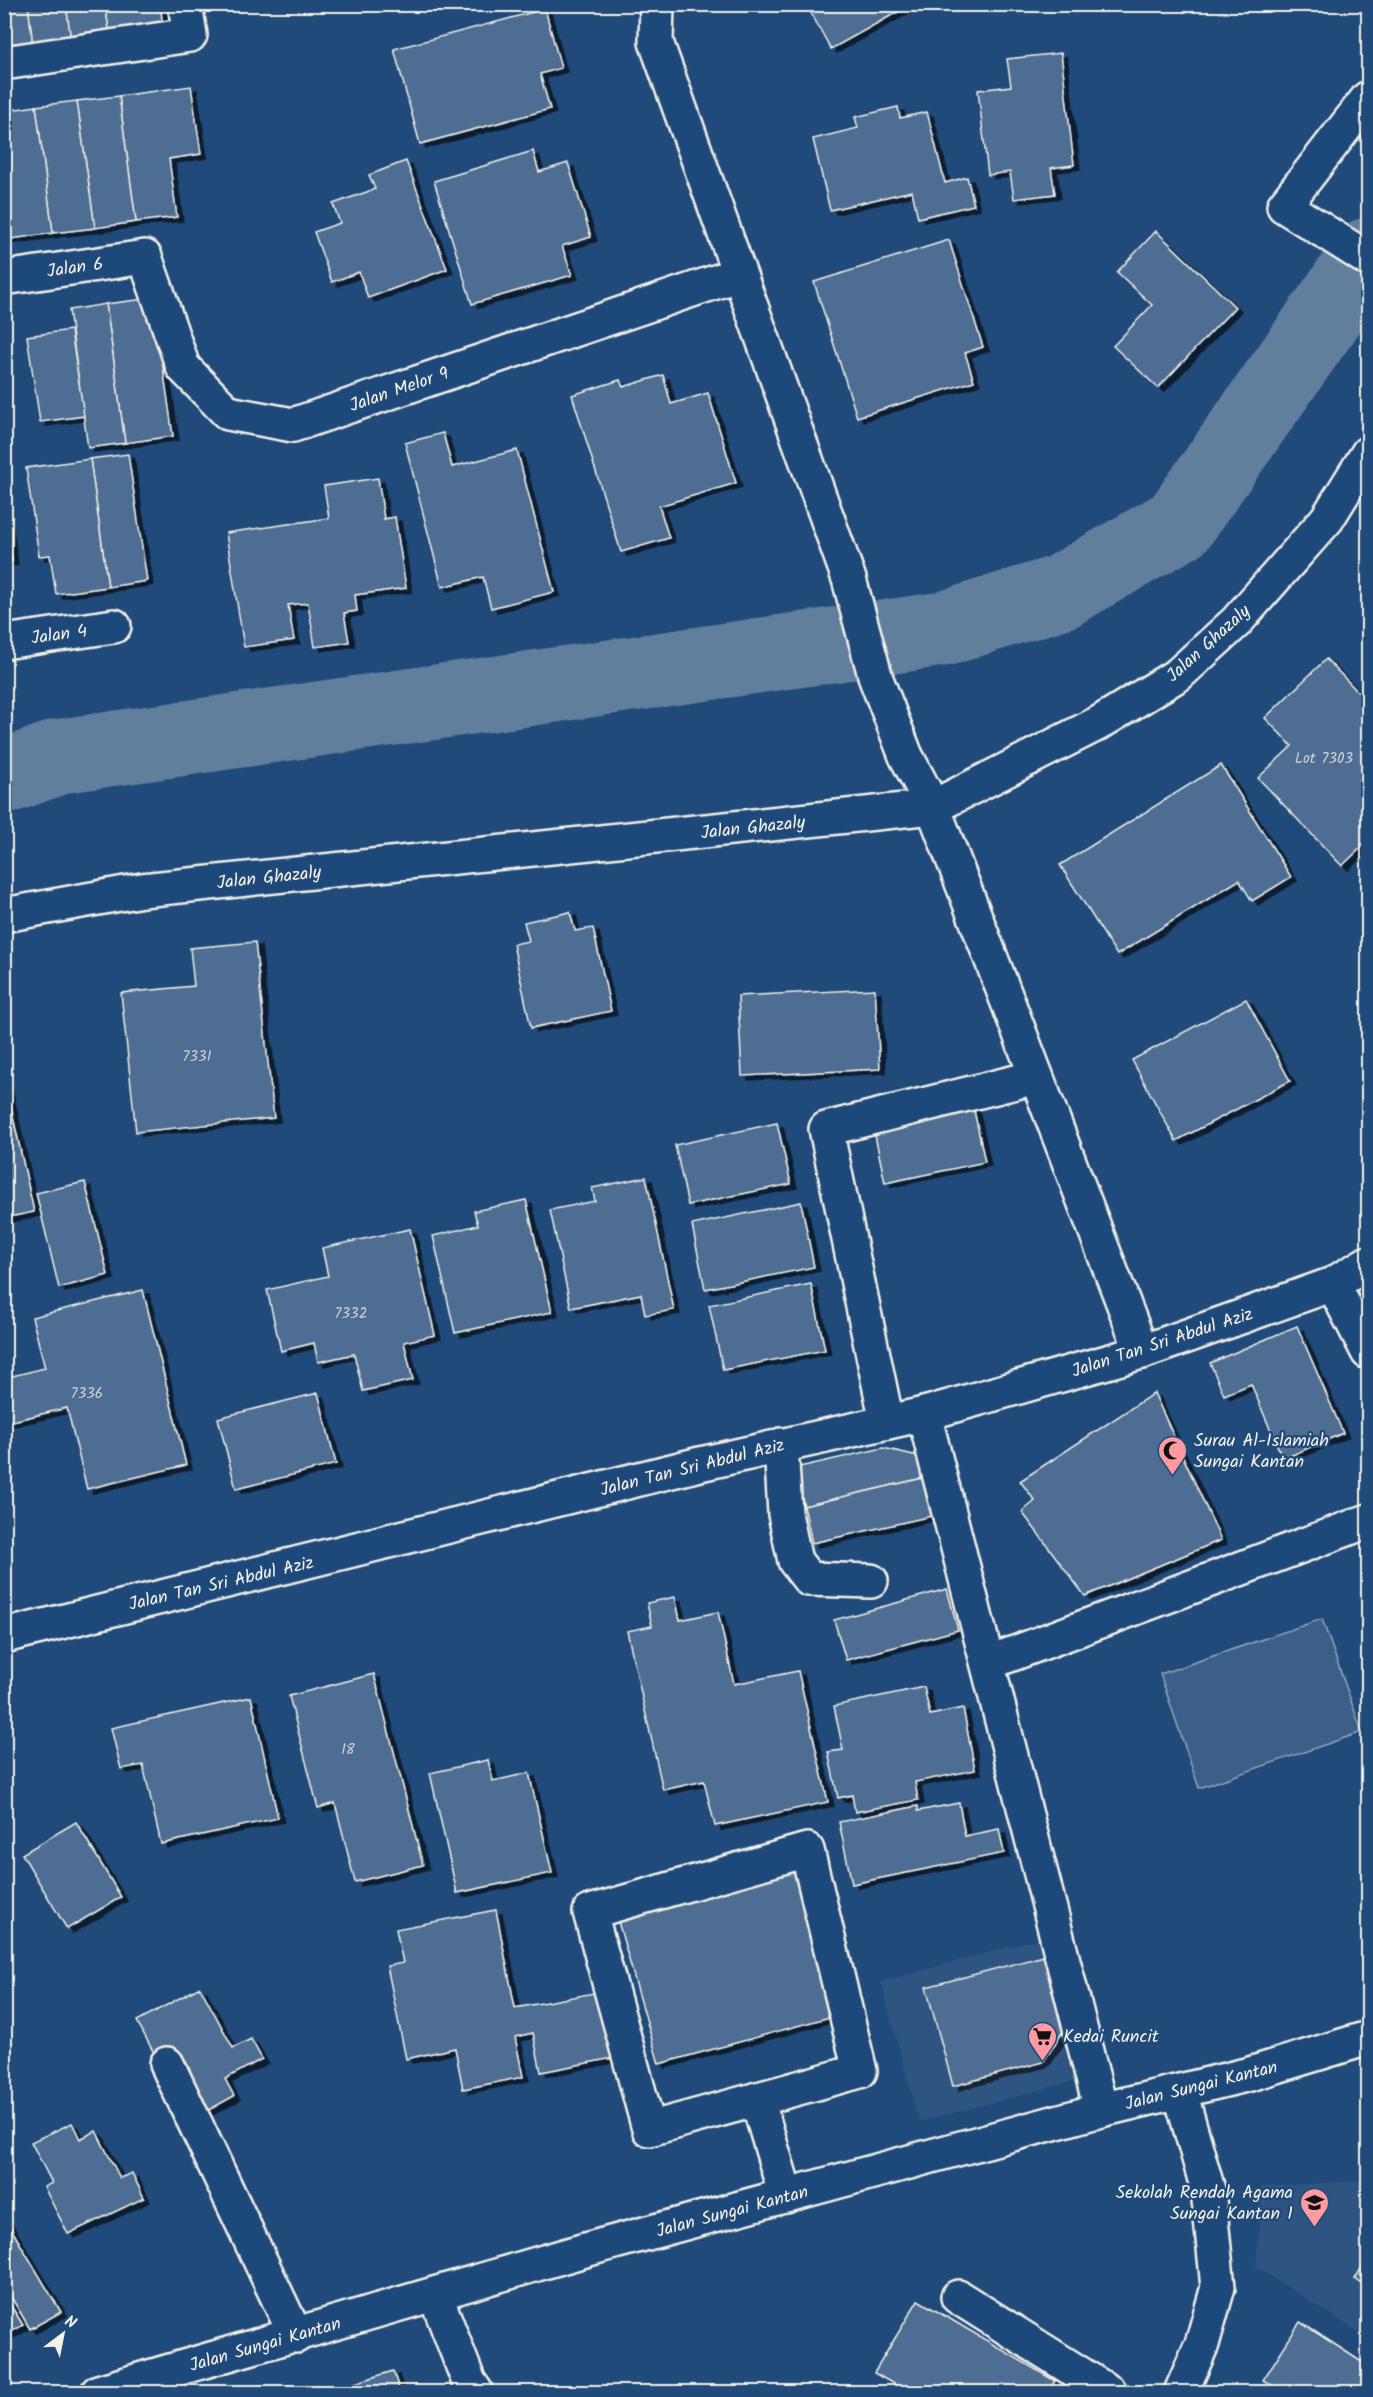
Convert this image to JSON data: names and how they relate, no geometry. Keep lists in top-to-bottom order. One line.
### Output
{"streets":{"street":["Jalan 6","Jalan Melor 9","Jalan 4","Jalan Ghazaly","Jalan Tan Sri Abdul Aziz","Jalan Sungai Kantan"]},"crossings":[["Jalan 6","Jalan Melor 9"]],"places":{"mosque":["Surau Al-Islamiah Sungai Kantan"],"supermarket":["Kedai Runcit"],"school or university":["Sekolah Rendah Agama Sungai Kantan 1"]},"house_numbers":["Lot 7303","7331","7332","7336","18"],"north":"top right"}
